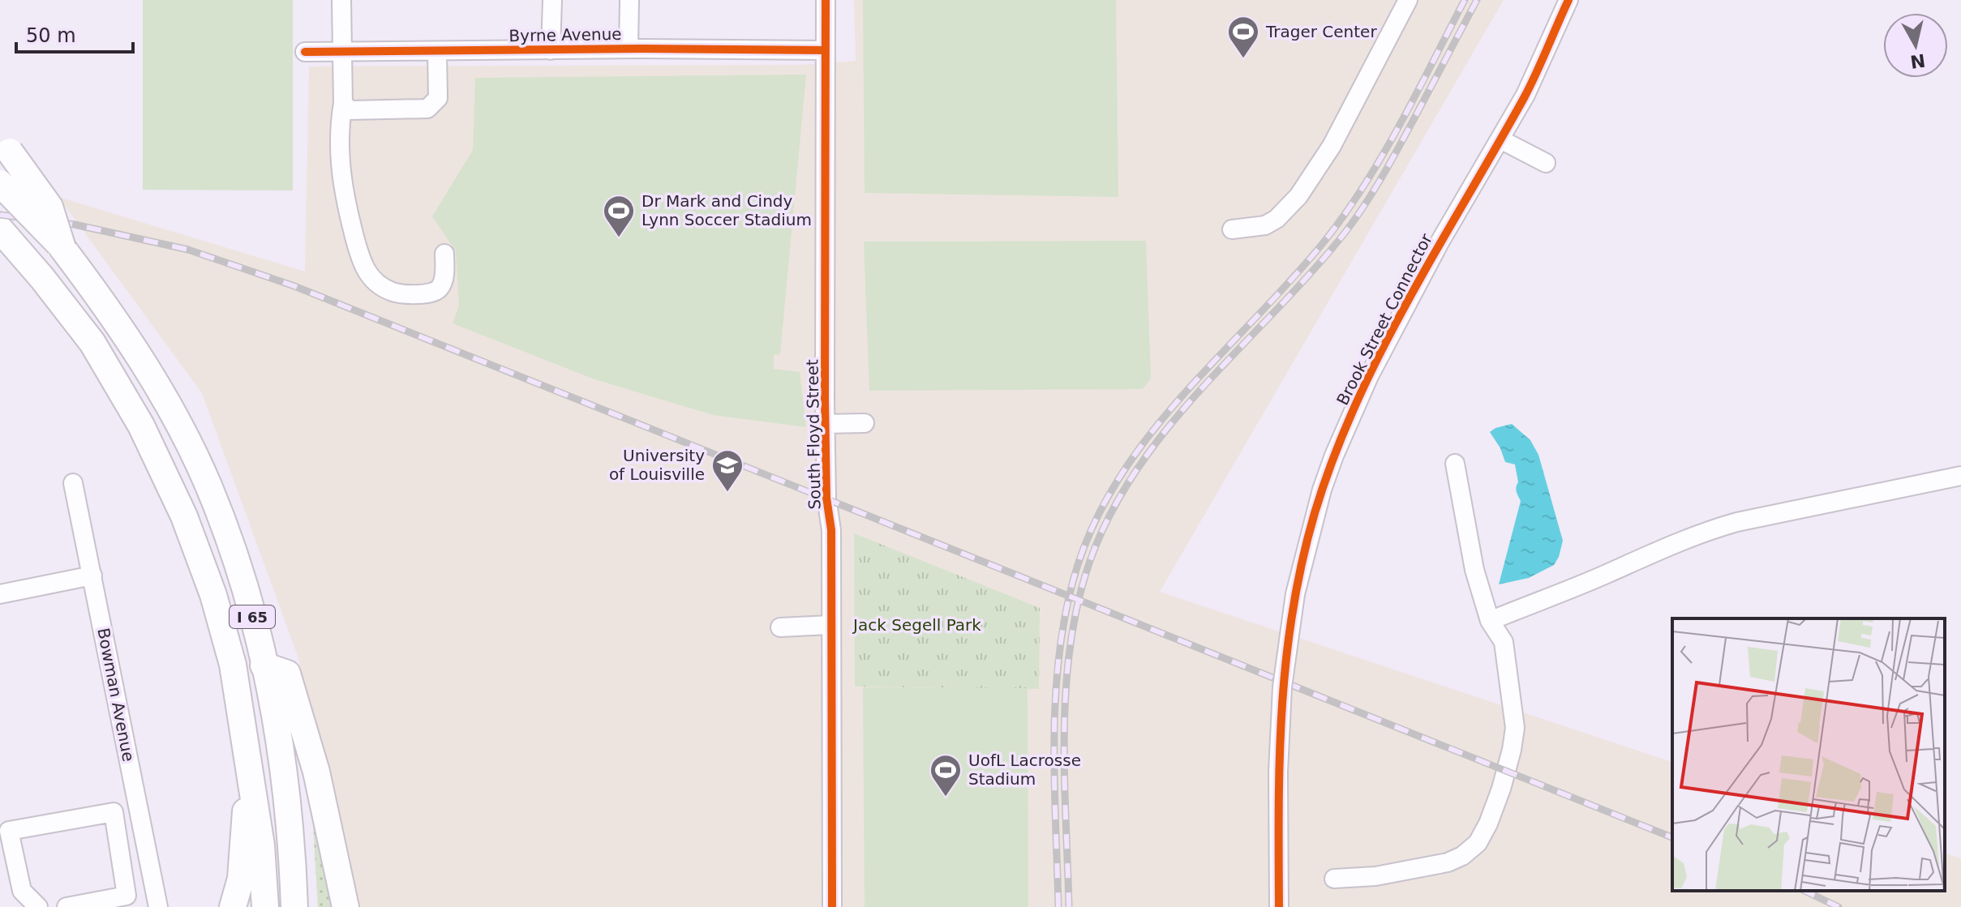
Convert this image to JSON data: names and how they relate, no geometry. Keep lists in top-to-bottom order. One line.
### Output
{"streets":{"highway":["I 65"],"street":["Byrne Avenue","Brook Street Connector","South Floyd Street","Bowman Avenue"]},"crossings":[["Byrne Avenue","South Floyd Street"]],"parks":["Jack Segell Park"],"places":{"sports":["Trager Center","Dr Mark and Cindy Lynn Soccer Stadium","UofL Lacrosse Stadium"],"school or university":["University of Louisville"]},"scale_bar":"50 m","north":"bottom"}
